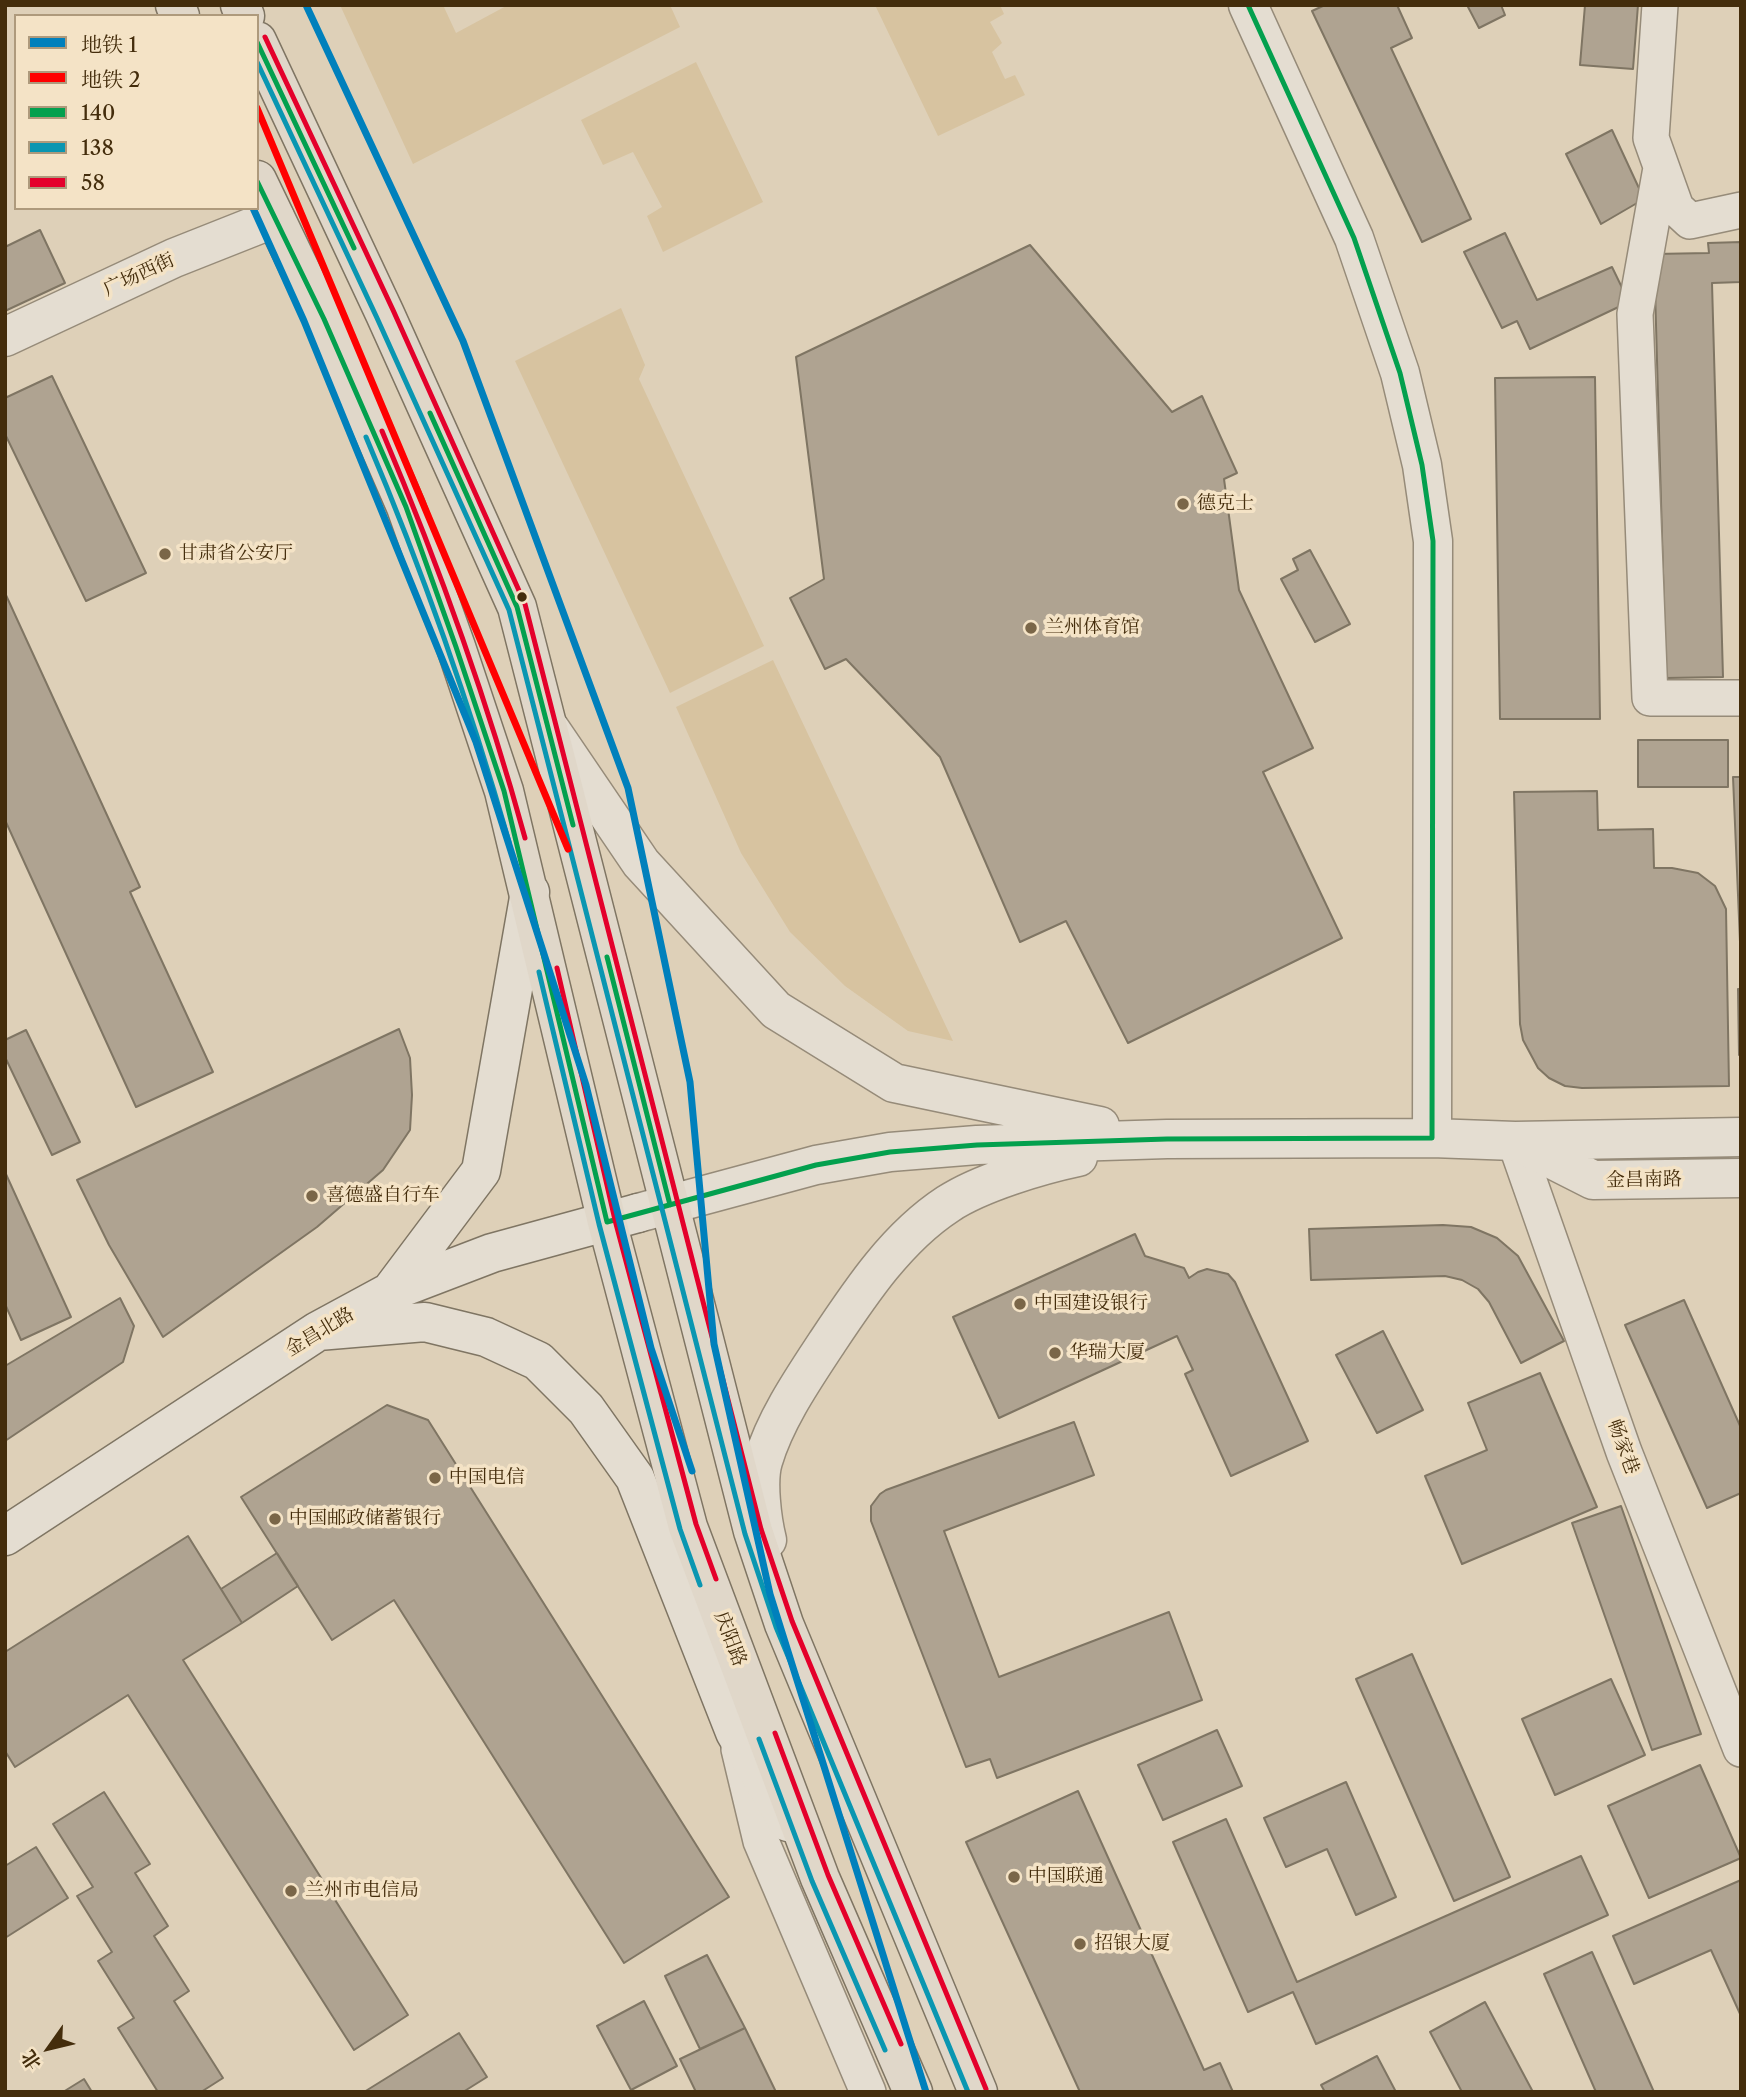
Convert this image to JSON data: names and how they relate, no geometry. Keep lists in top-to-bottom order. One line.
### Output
{"streets":{"main road":["庆阳路"],"street":["广场西街","金昌南路","金昌北路","畅家巷"]},"crossings":[["广场西街","庆阳路"],["金昌南路","金昌北路"],["金昌南路","畅家巷"],["金昌南路","庆阳路"],["金昌北路","庆阳路"]],"places":["德克士","甘肃省公安厅","兰州体育馆","喜德盛自行车","中国建设银行","华瑞大厦","中国电信","中国邮政储蓄银行","中国联通","兰州市电信局","招银大厦"],"lines":["metro line 1","transit line 140","transit line 58","transit line 138","metro line 2"],"legend":["地铁 1","地铁 2","140","138","58"],"north":"bottom left"}
